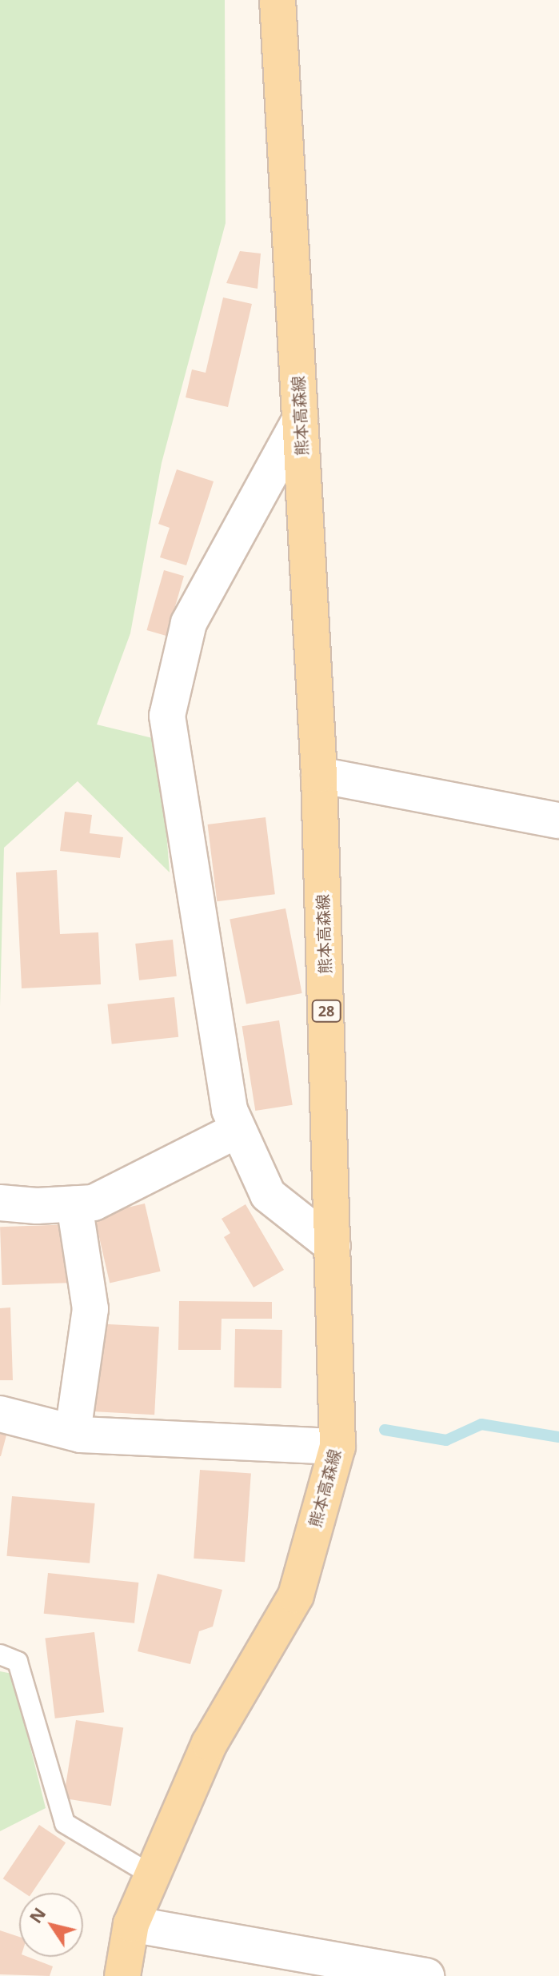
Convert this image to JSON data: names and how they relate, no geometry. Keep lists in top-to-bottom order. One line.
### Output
{"streets":{"main road":["熊本高森線","28"]},"north":"top left"}
